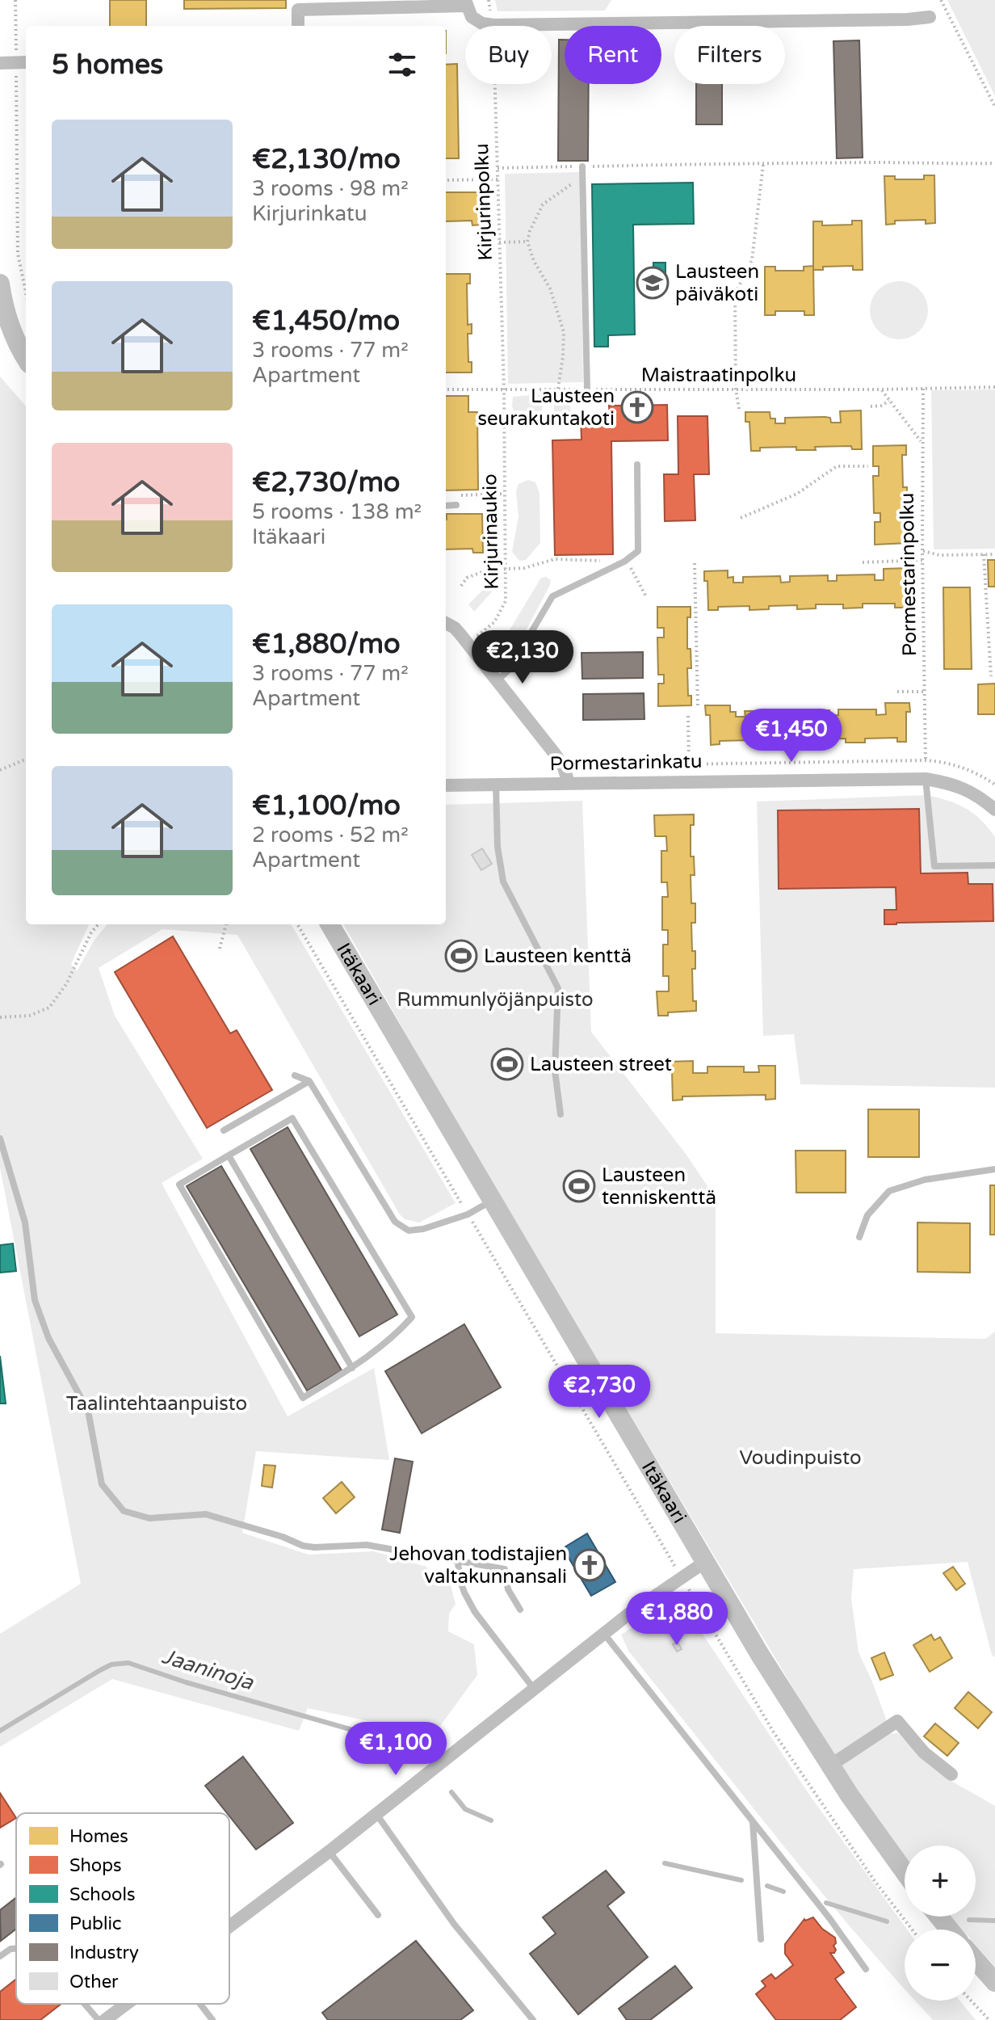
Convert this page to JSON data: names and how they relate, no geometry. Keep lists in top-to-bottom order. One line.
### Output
{"streets":{"street":["Pormestarinkatu","Itäkaari"],"path":["Kirjurinpolku","Maistraatinpolku","Kirjurinaukio","Pormestarinpolku"]},"crossings":[["Kirjurinpolku","Maistraatinpolku"],["Kirjurinpolku","Kirjurinaukio"],["Maistraatinpolku","Pormestarinpolku"]],"water":["Jaaninoja"],"parks":["Rummunlyöjänpuisto","Taalintehtaanpuisto","Voudinpuisto"],"places":{"school or university":["Lausteen päiväkoti"],"church":["Lausteen seurakuntakoti","Jehovan todistajien valtakunnansali"],"sports":["Lausteen kenttä","Lausteen street","Lausteen tenniskenttä"]},"legend":["Homes","Shops","Schools","Public","Industry","Other"],"page":{"chip":["Buy","Rent","Filters"],"heading":"5 homes","list":[{"name":"€2,130/mo","note":"3 rooms · 98 m² · Kirjurinkatu"},{"name":"€1,450/mo","note":"3 rooms · 77 m² · Apartment"},{"name":"€2,730/mo","note":"5 rooms · 138 m² · Itäkaari"},{"name":"€1,880/mo","note":"3 rooms · 77 m² · Apartment"},{"name":"€1,100/mo","note":"2 rooms · 52 m² · Apartment"}],"price":["€2,130","€1,450","€2,730","€1,880","€1,100"],"map_buttons":["+","−"]}}
